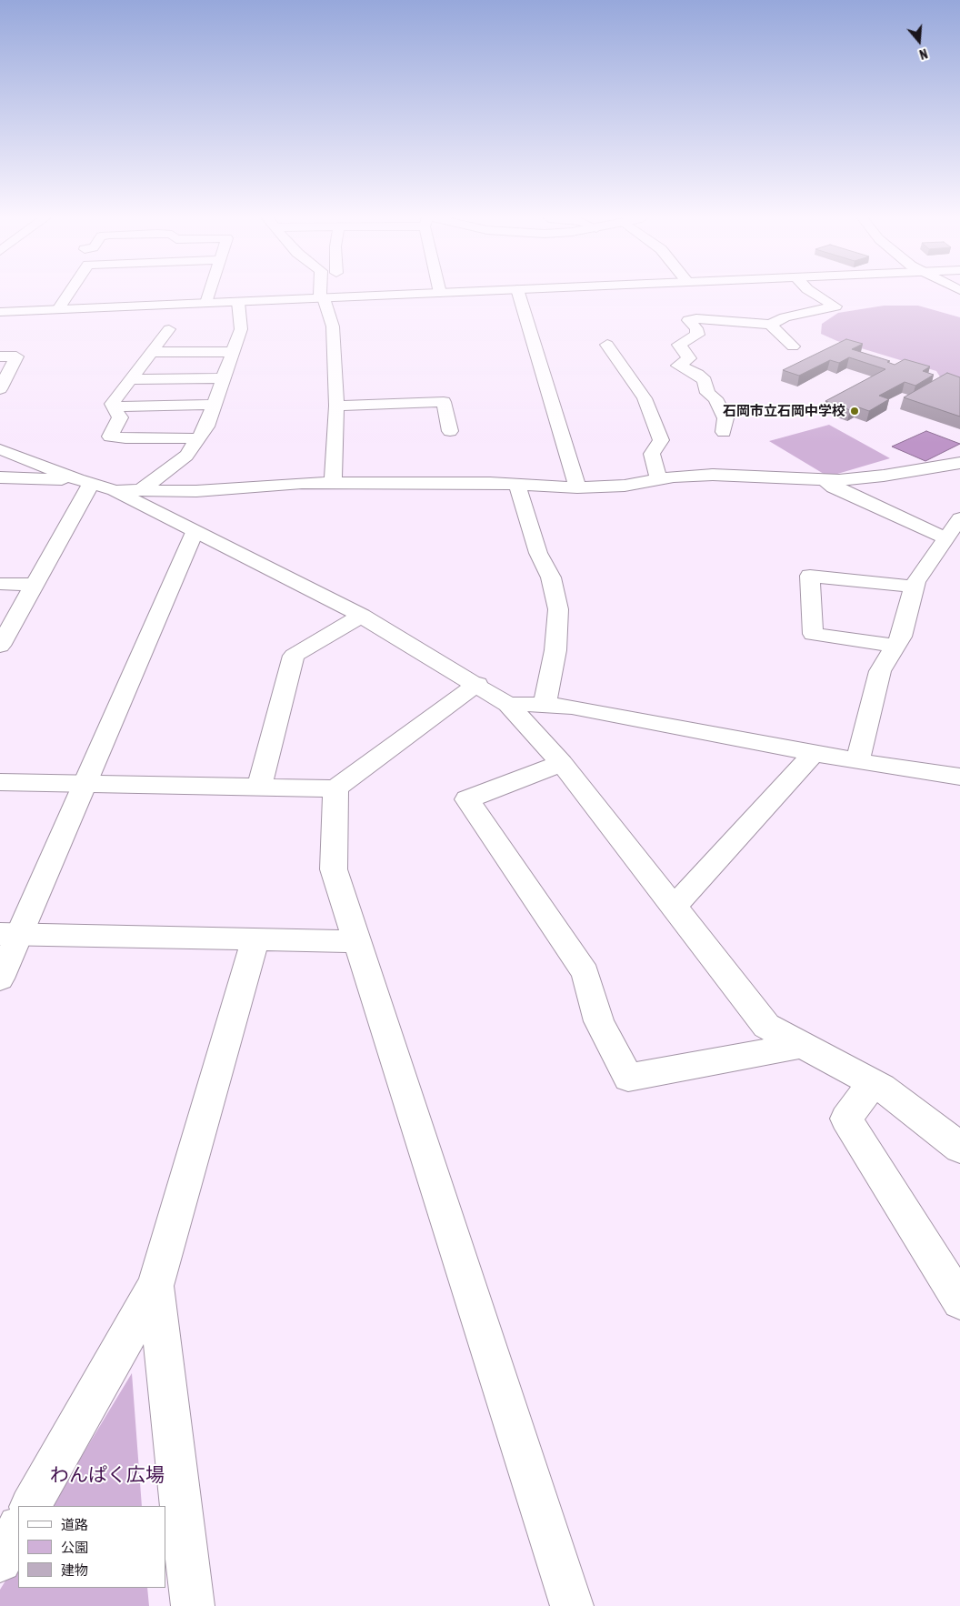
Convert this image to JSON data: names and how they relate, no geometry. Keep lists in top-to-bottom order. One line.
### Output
{"parks":["わんぱく広場"],"places":["石岡市立石岡中学校"],"legend":["道路","公園","建物"],"north":"bottom"}
